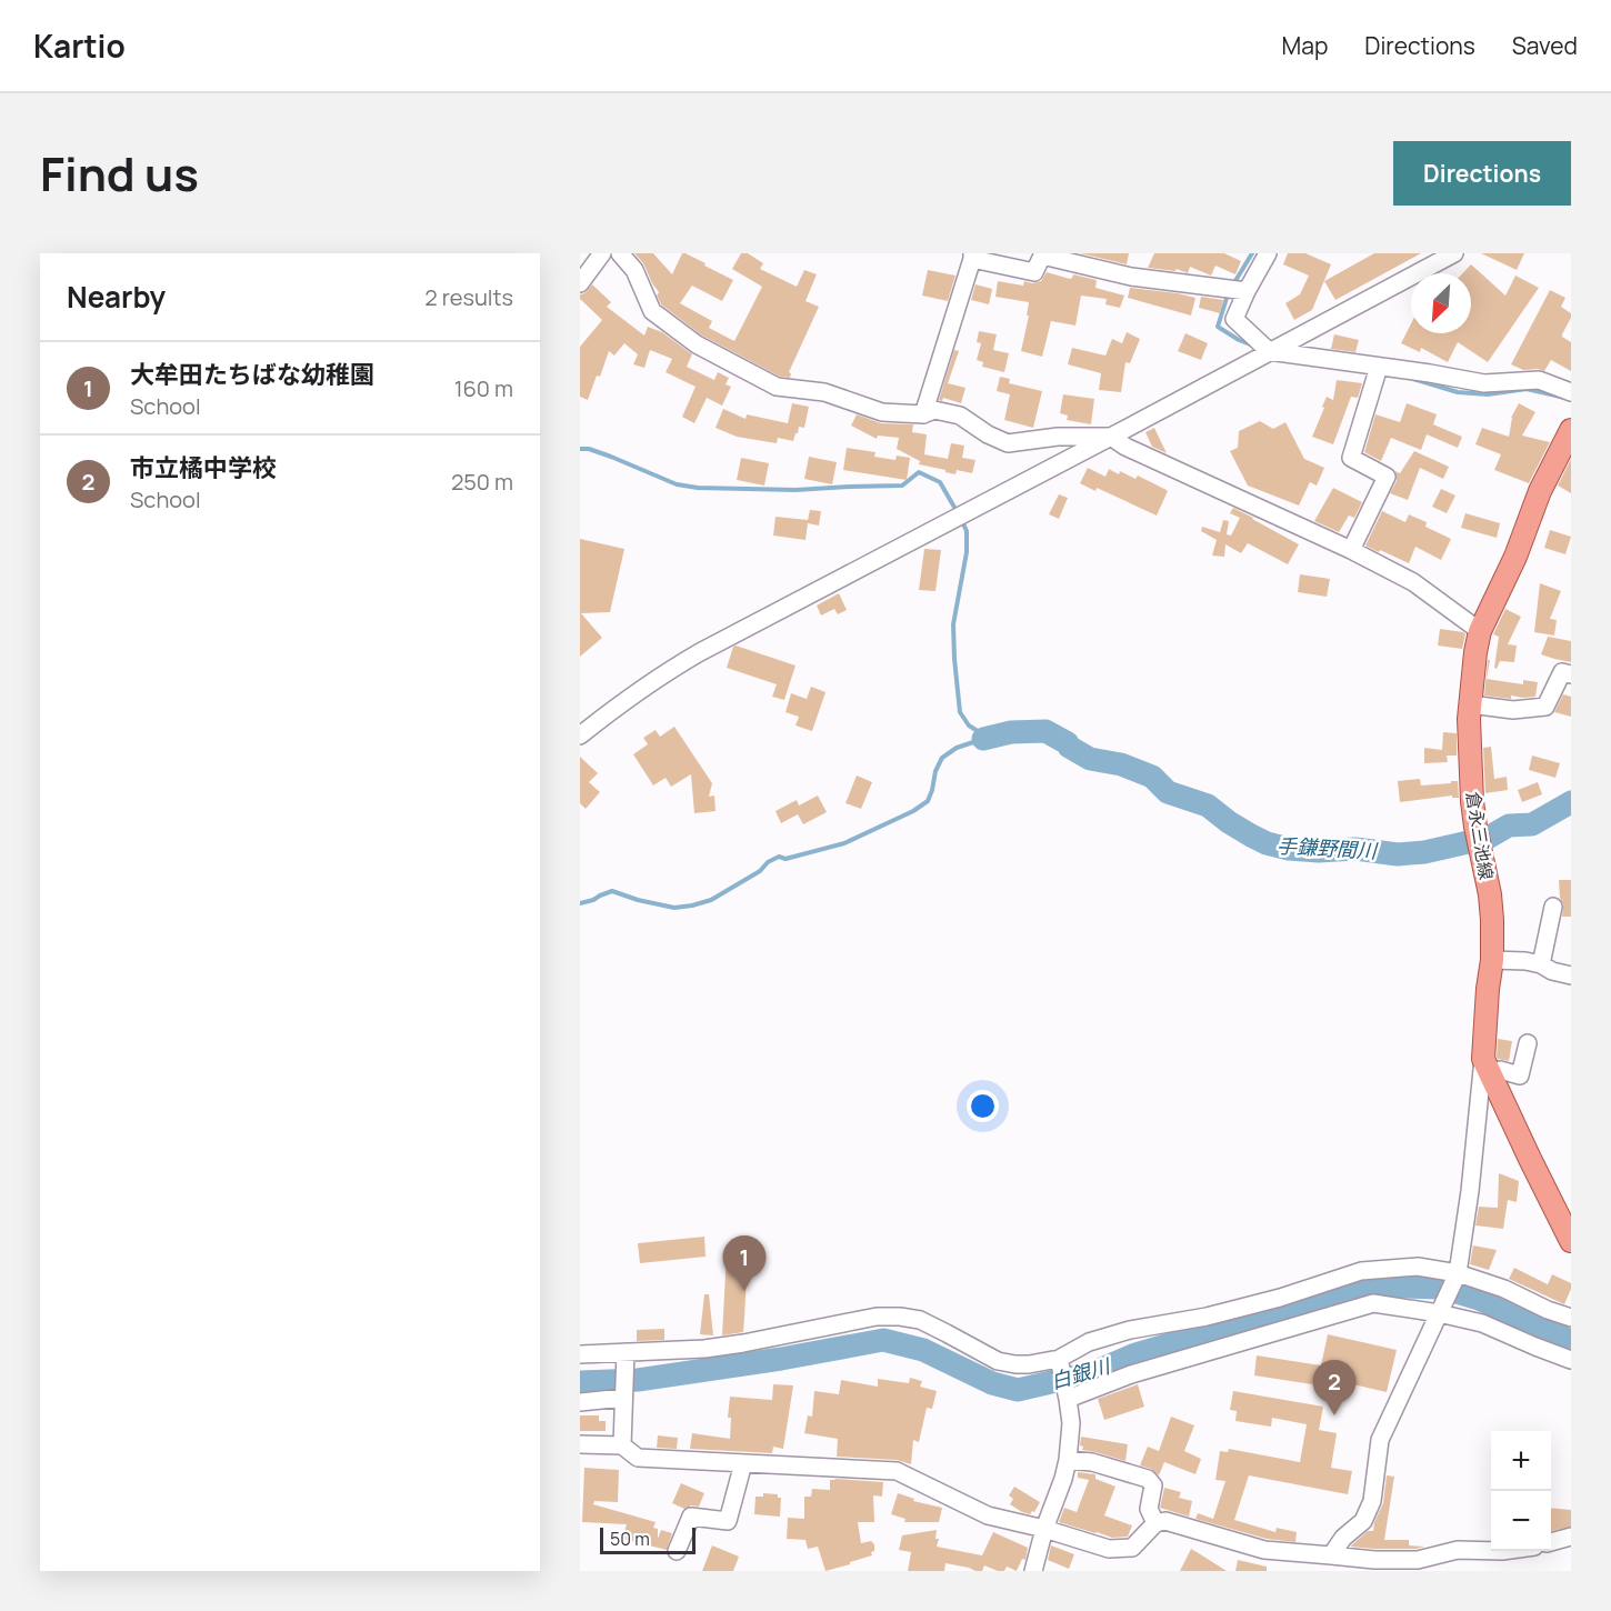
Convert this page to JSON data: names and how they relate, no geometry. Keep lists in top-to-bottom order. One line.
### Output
{"streets":{"main road":["倉永三池線"]},"water":["手鎌野間川","白銀川"],"scale_bar":"50 m","north":"bottom left","page":{"header":"Kartio","nav":["Map","Directions","Saved"],"title":"Find us","buttons":"Directions","heading":["Nearby","2 results"],"list":[{"mark":"1","name":"大牟田たちばな幼稚園","note":"School","value":"160 m"},{"mark":"2","name":"市立橘中学校","note":"School","value":"250 m"}],"pins":["1","2"],"map_buttons":["+","−"],"scale":"50 m"}}
